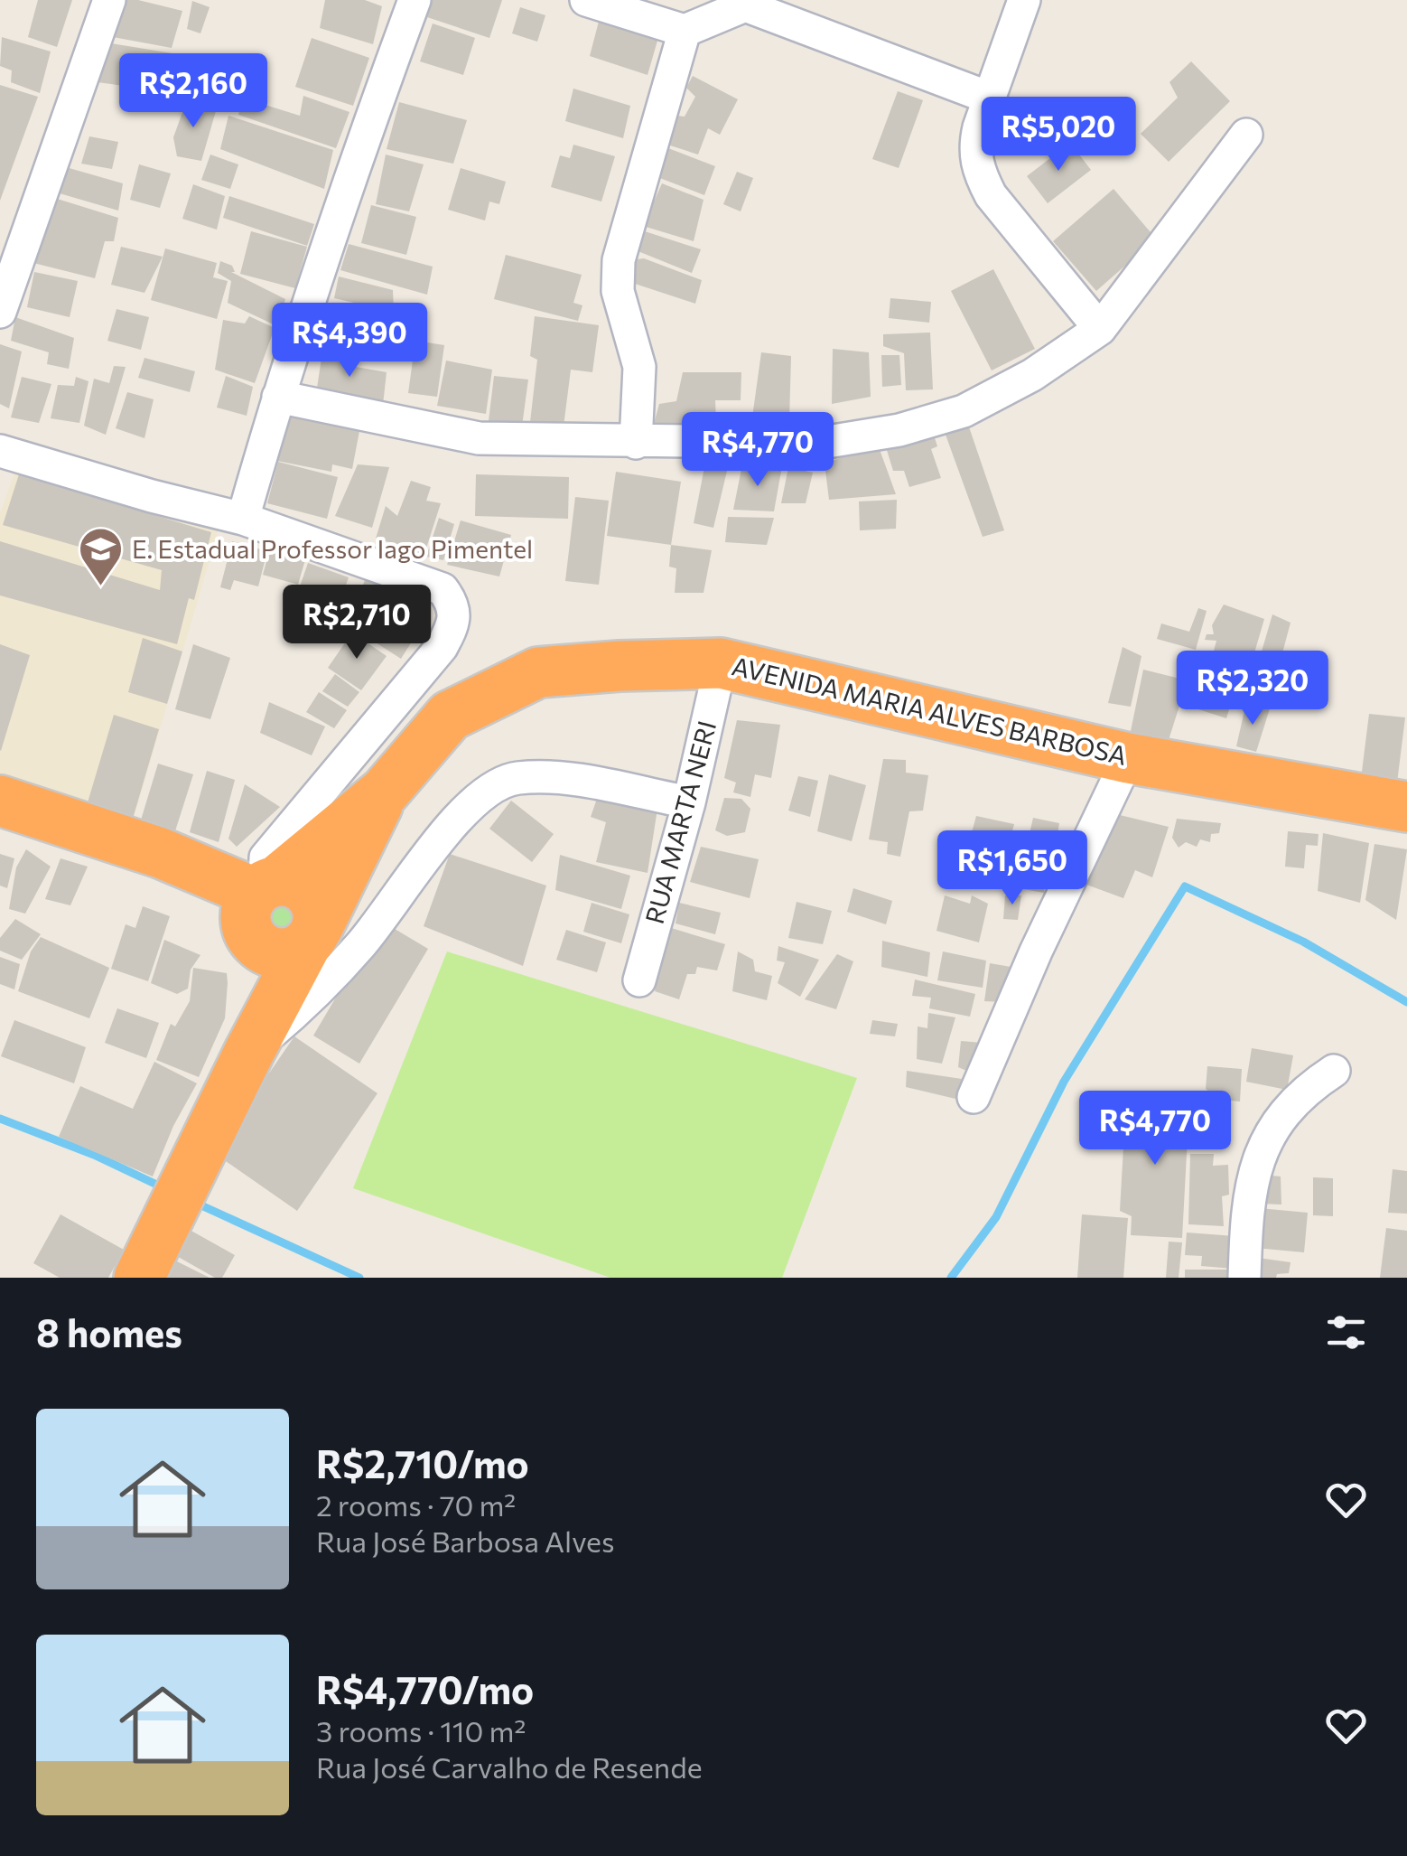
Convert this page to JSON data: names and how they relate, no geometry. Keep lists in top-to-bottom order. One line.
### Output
{"streets":{"highway":["AVENIDA MARIA ALVES BARBOSA"],"street":["RUA MARTA NERI"]},"crossings":[["AVENIDA MARIA ALVES BARBOSA","RUA MARTA NERI"]],"places":{"school or university":["E. Estadual Professor Iago Pimentel"]},"page":{"price":["R$2,160","R$5,020","R$4,390","R$4,770","R$2,710","R$2,320","R$1,650","R$4,770"],"heading":"8 homes","list":[{"name":"R$2,710/mo","note":"2 rooms · 70 m² · Rua José Barbosa Alves"},{"name":"R$4,770/mo","note":"3 rooms · 110 m² · Rua José Carvalho de Resende"}]}}
